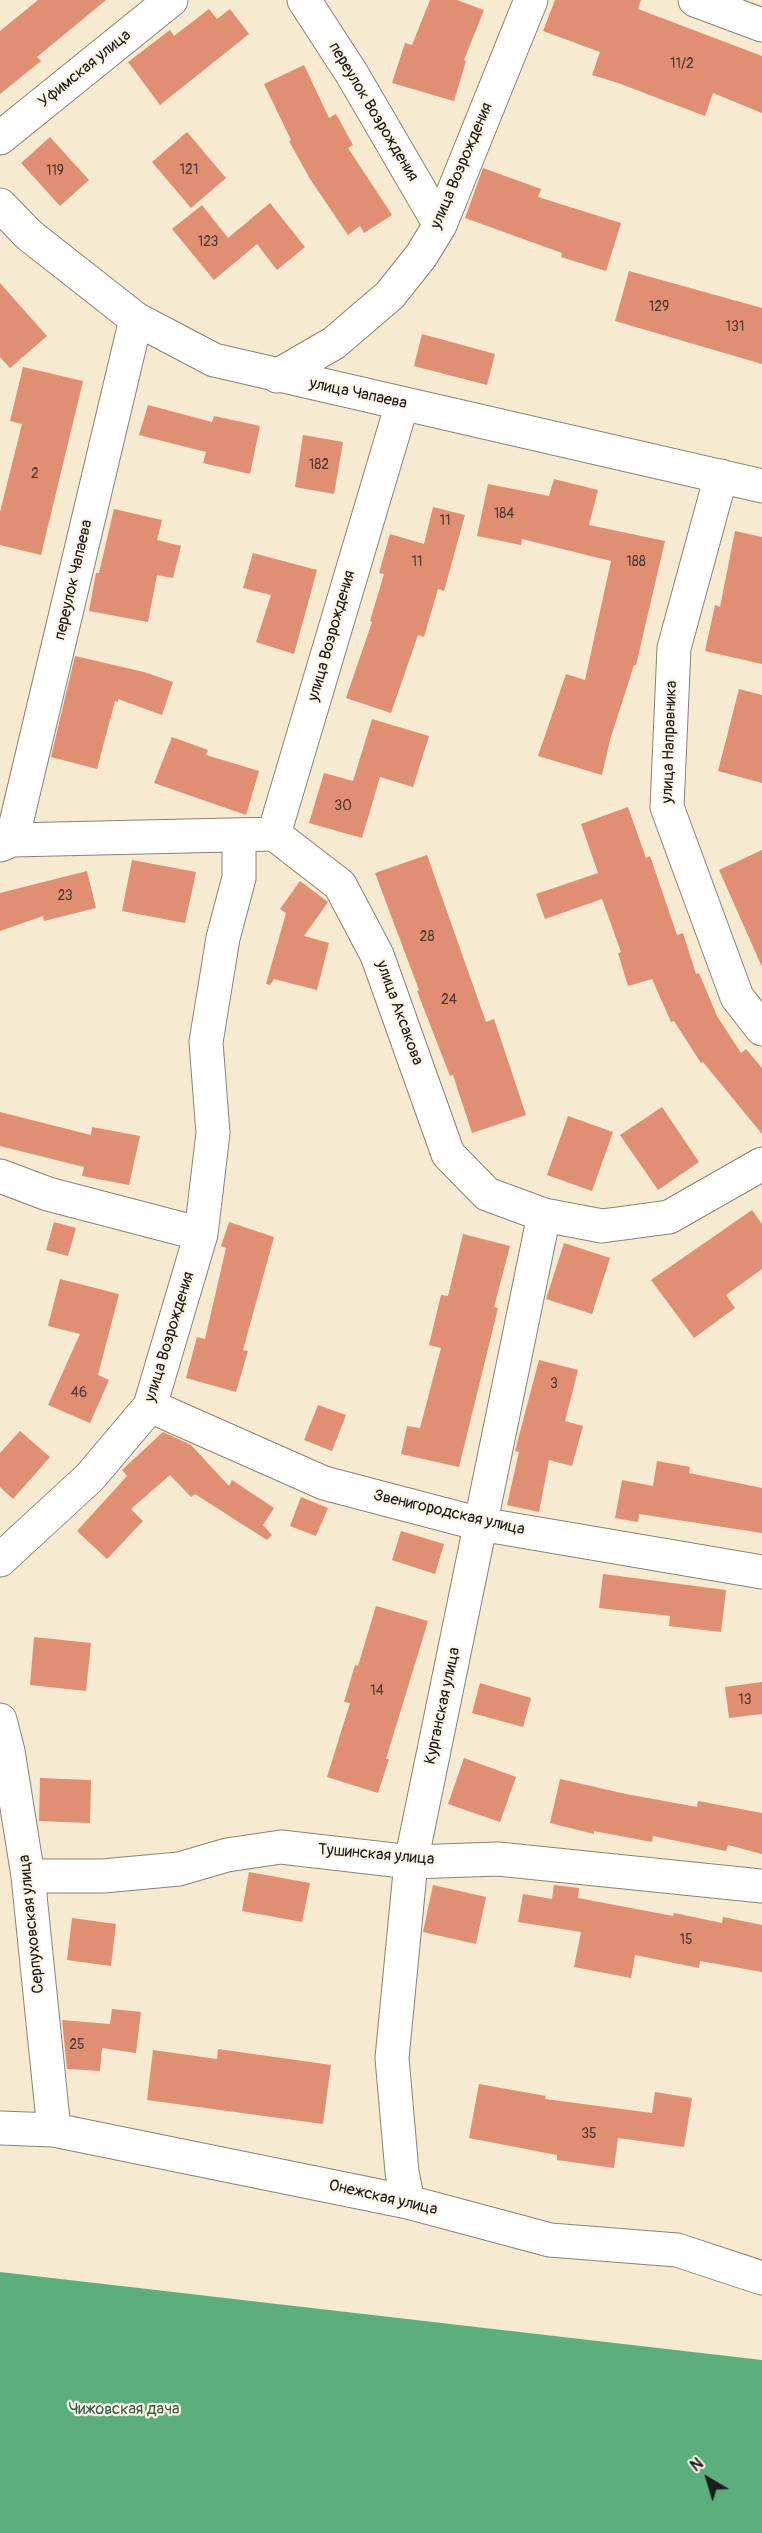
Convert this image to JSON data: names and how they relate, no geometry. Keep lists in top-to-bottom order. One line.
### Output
{"streets":{"street":["Уфимская улица","переулок Возрождения","улица Возрождения","улица Чапаева","переулок Чапаева","улица Направника","улица Аксакова","Звенигородская улица","Курганская улица","Тушинская улица","Серпуховская улица","Онежская улица"]},"crossings":[["переулок Возрождения","улица Возрождения"],["улица Возрождения","улица Чапаева"],["улица Возрождения","улица Аксакова"],["улица Возрождения","Звенигородская улица"],["улица Чапаева","переулок Чапаева"],["улица Чапаева","улица Направника"],["улица Аксакова","Курганская улица"],["Звенигородская улица","Курганская улица"],["Курганская улица","Тушинская улица"],["Курганская улица","Онежская улица"],["Тушинская улица","Серпуховская улица"],["Серпуховская улица","Онежская улица"]],"parks":["Чижовская дача"],"house_numbers":["11/2","121","119","123","129","131","182","2","184","11","11","188","30","23","28","24","3","46","14","13","15","25","35"],"north":"top left"}
